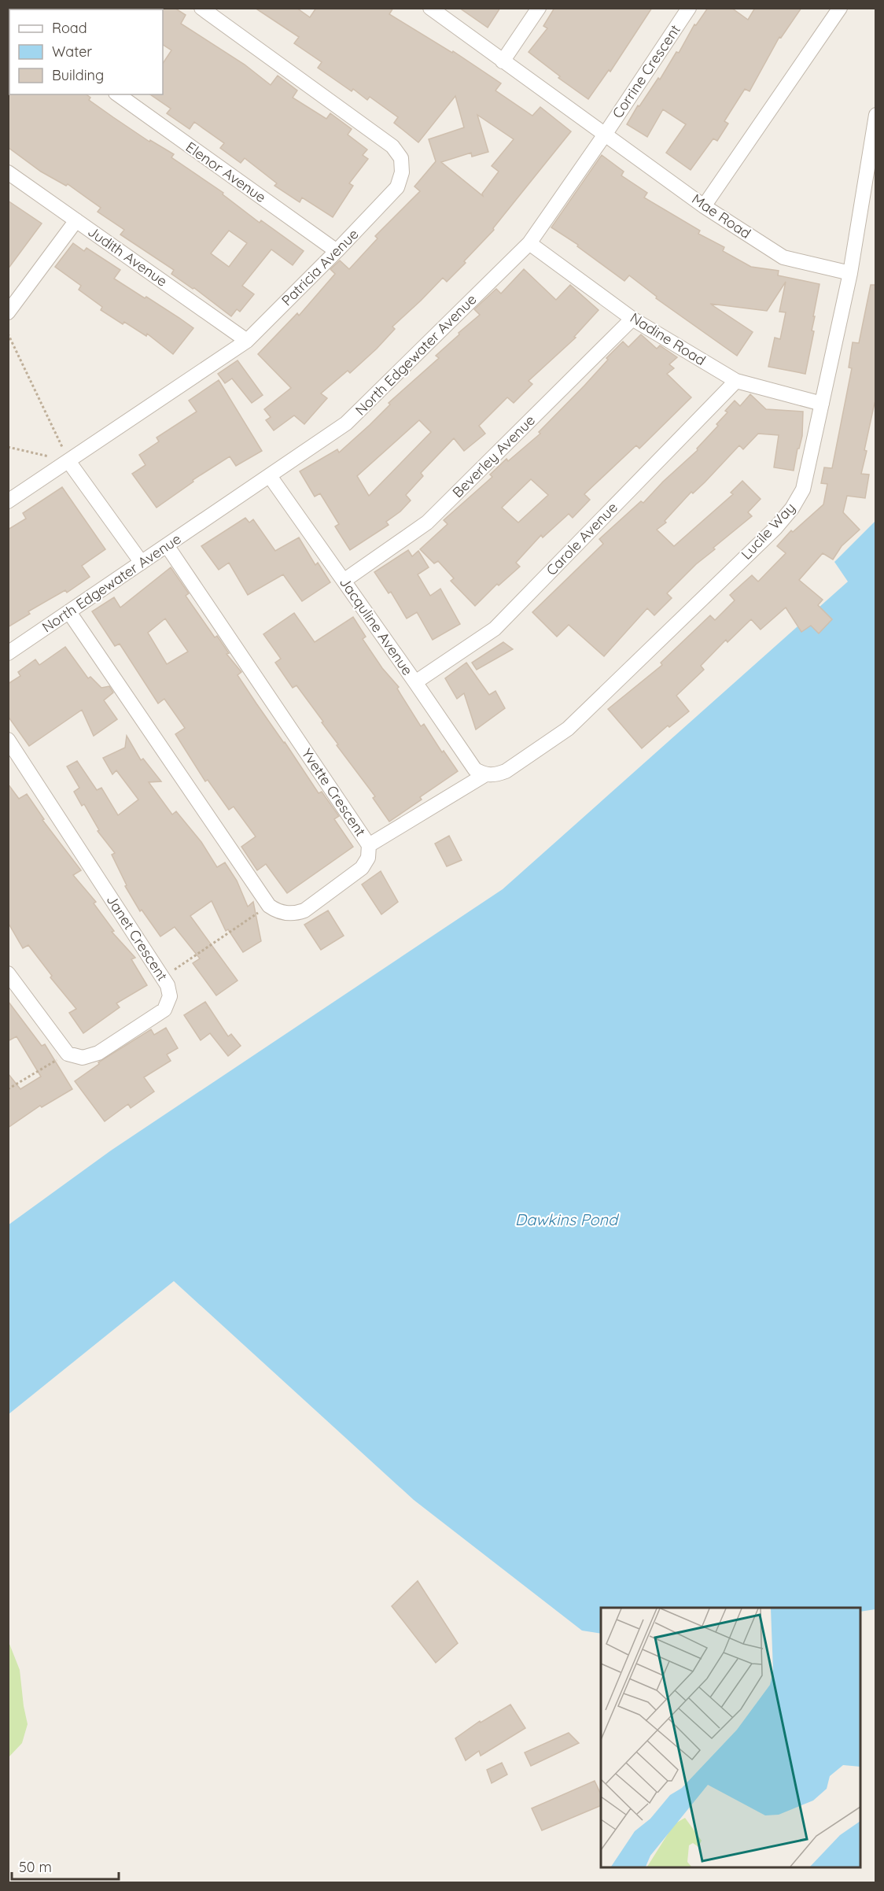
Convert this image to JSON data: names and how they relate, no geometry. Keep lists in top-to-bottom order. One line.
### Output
{"streets":{"street":["Corrine Crescent","Elenor Avenue","Mae Road","Judith Avenue","Patricia Avenue","Nadine Road","North Edgewater Avenue","Beverley Avenue","Lucile Way","Carole Avenue","Jacquline Avenue","Yvette Crescent","Janet Crescent"]},"crossings":[["Corrine Crescent","Mae Road"],["Corrine Crescent","North Edgewater Avenue"],["Elenor Avenue","Patricia Avenue"],["Mae Road","North Edgewater Avenue"],["Mae Road","Lucile Way"],["Judith Avenue","Patricia Avenue"],["Nadine Road","North Edgewater Avenue"],["Nadine Road","Beverley Avenue"],["Nadine Road","Lucile Way"],["Nadine Road","Carole Avenue"],["North Edgewater Avenue","Jacquline Avenue"],["North Edgewater Avenue","Yvette Crescent"],["Beverley Avenue","Jacquline Avenue"],["Lucile Way","Jacquline Avenue"],["Lucile Way","Yvette Crescent"],["Carole Avenue","Jacquline Avenue"]],"water":["Dawkins Pond"],"legend":["Road","Water","Building"],"scale_bar":"50 m"}
